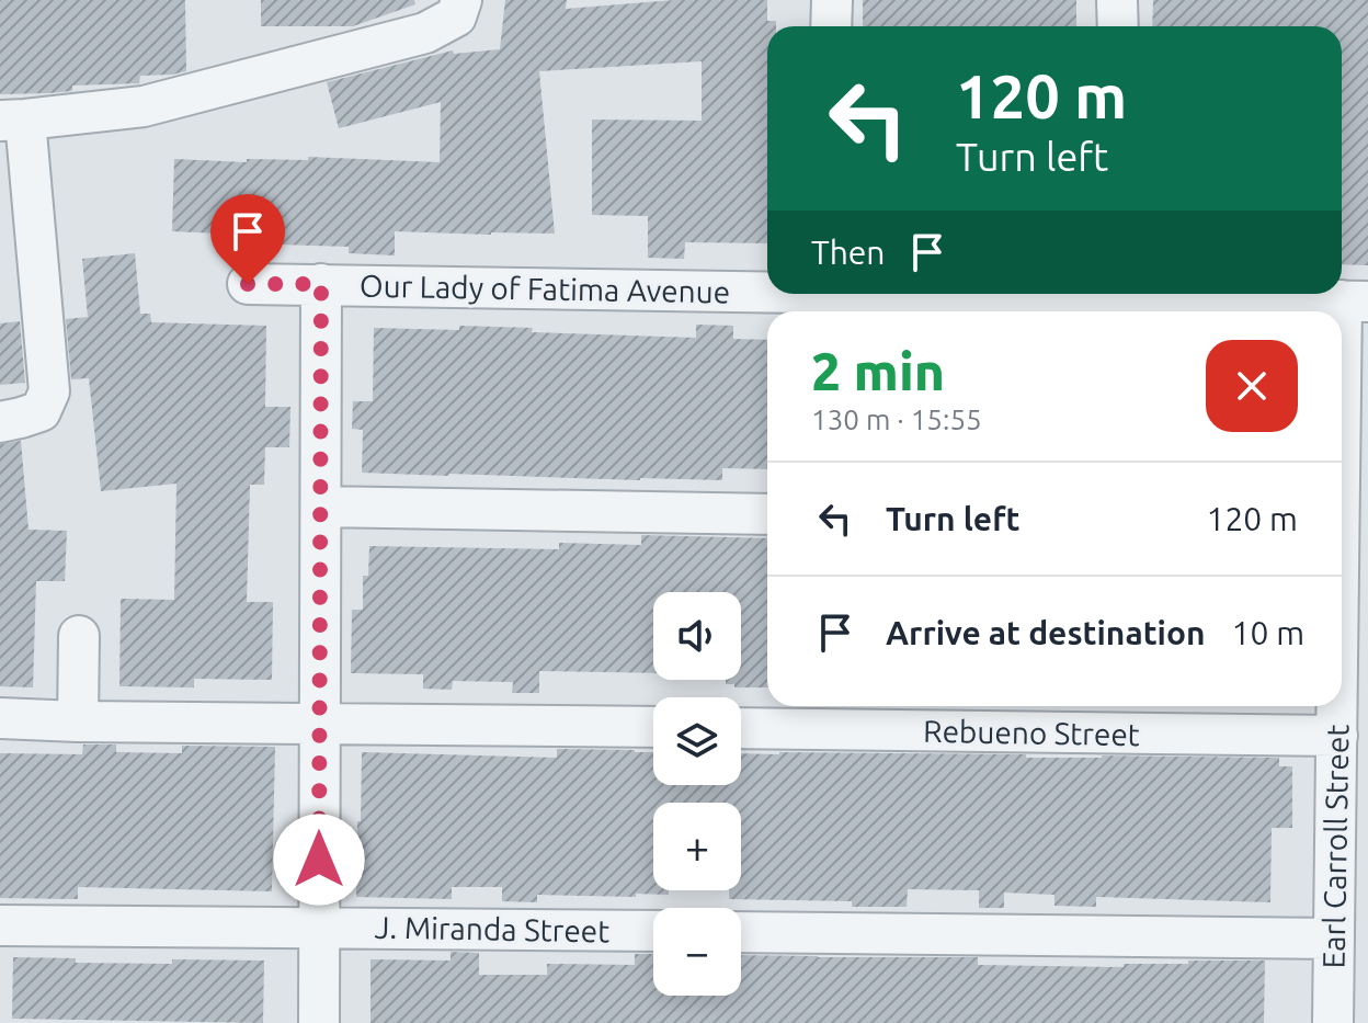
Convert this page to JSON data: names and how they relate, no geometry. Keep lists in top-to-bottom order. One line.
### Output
{"streets":{"street":["Our Lady of Fatima Avenue","Rebueno Street","Earl Carroll Street","J. Miranda Street"]},"crossings":[["Our Lady of Fatima Avenue","Earl Carroll Street"],["Rebueno Street","Earl Carroll Street"]],"page":{"turn":["120 m","Turn left"],"then":"Then","heading":["2 min","130 m · 15:55"],"list":[{"name":"Turn left","value":"120 m"},{"name":"Arrive at destination","value":"10 m"}],"map_buttons":["+","−"]}}
